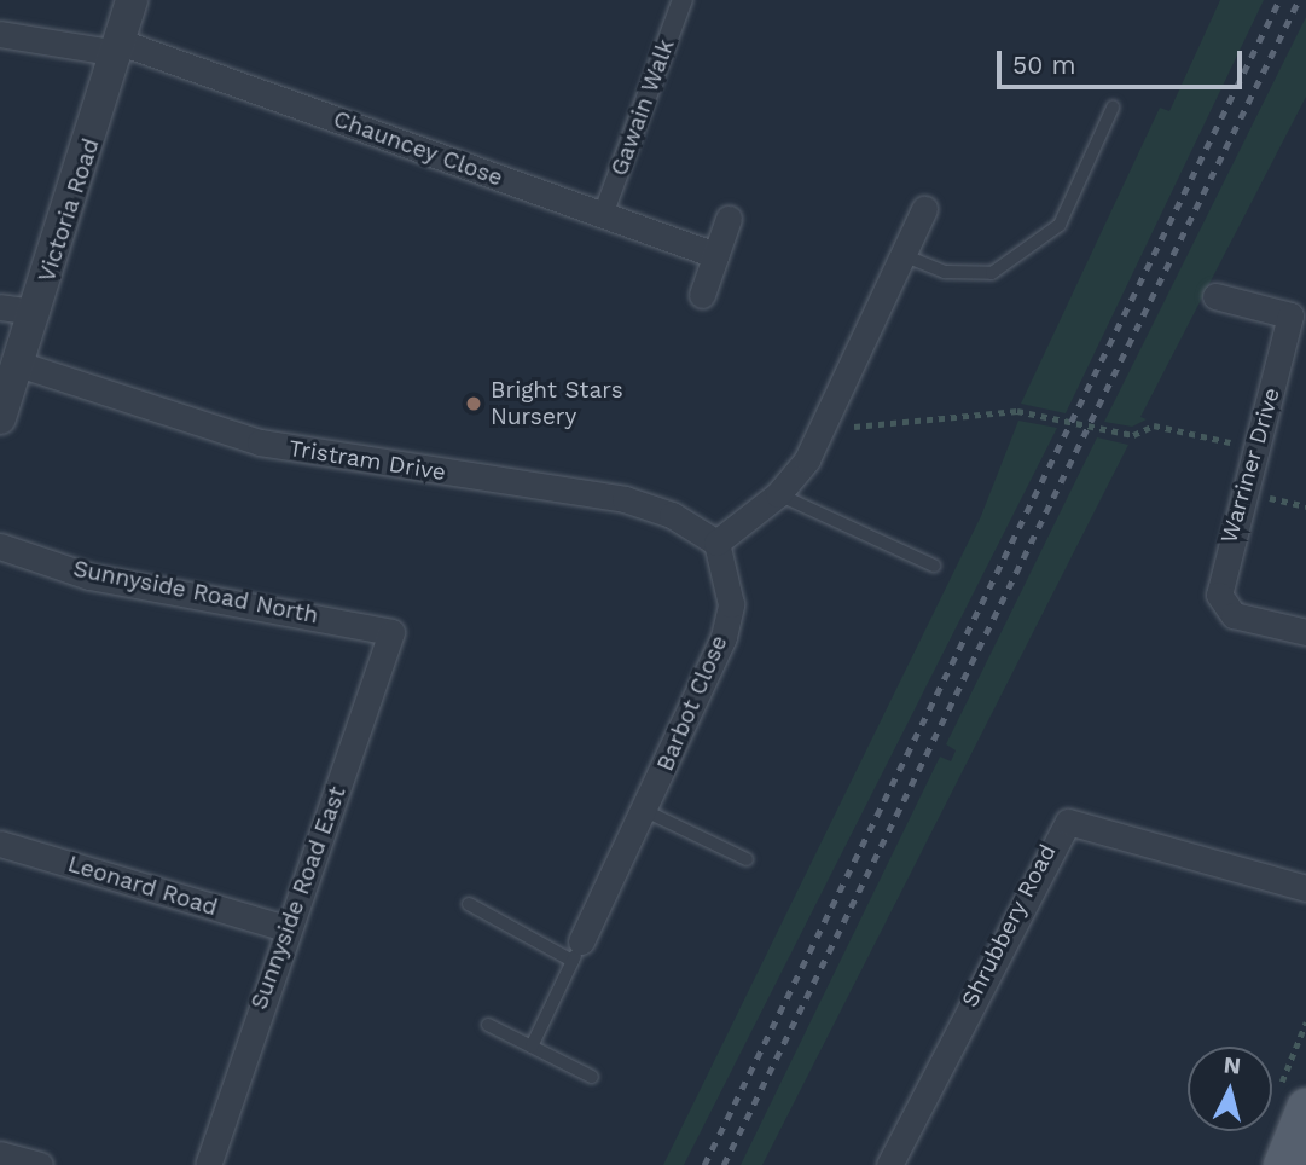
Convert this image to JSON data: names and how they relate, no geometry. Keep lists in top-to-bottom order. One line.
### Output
{"streets":{"street":["Gawain Walk","Chauncey Close","Victoria Road","Tristram Drive","Warriner Drive","Sunnyside Road North","Barbot Close","Leonard Road","Sunnyside Road East","Shrubbery Road"]},"crossings":[["Gawain Walk","Chauncey Close"],["Chauncey Close","Victoria Road"],["Victoria Road","Tristram Drive"],["Tristram Drive","Barbot Close"],["Sunnyside Road North","Sunnyside Road East"],["Leonard Road","Sunnyside Road East"]],"places":["Bright Stars Nursery"],"scale_bar":"50 m","north":"top"}
